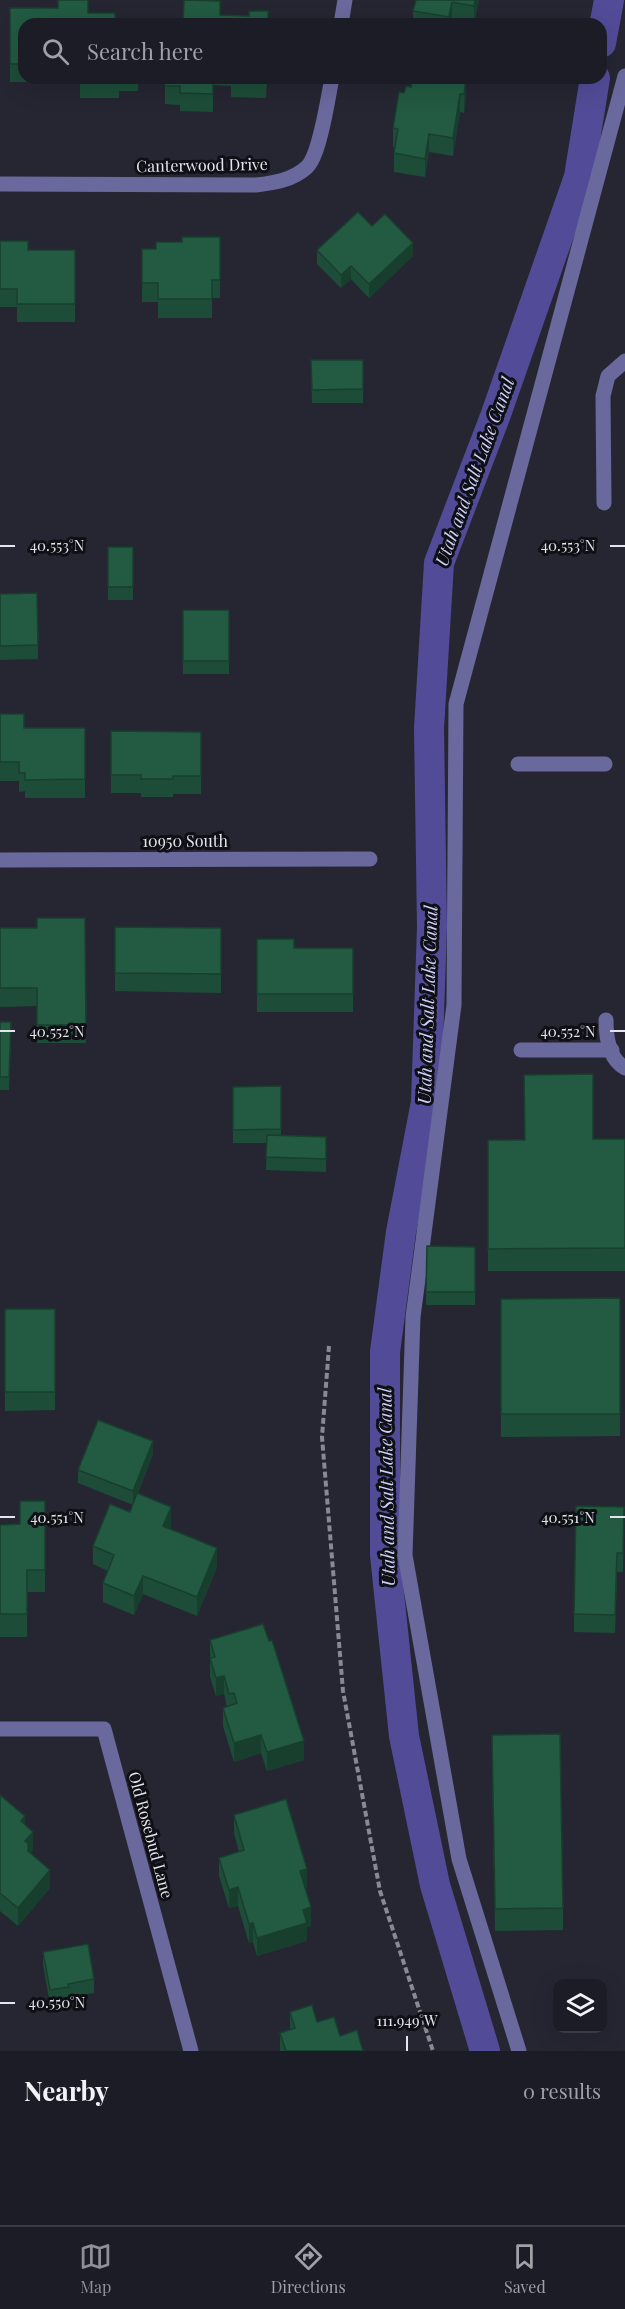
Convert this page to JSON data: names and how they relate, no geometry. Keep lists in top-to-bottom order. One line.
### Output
{"streets":{"street":["Canterwood Drive","10950 South","Old Rosebud Lane"]},"water":["Utah and Salt Lake Canal"],"page":{"search":"Search here","heading":["Nearby","0 results"],"nav":["Map","Directions","Saved"]},"coordinates":["40.553°N","40.552°N","40.551°N","40.550°N","111.949°W"]}
